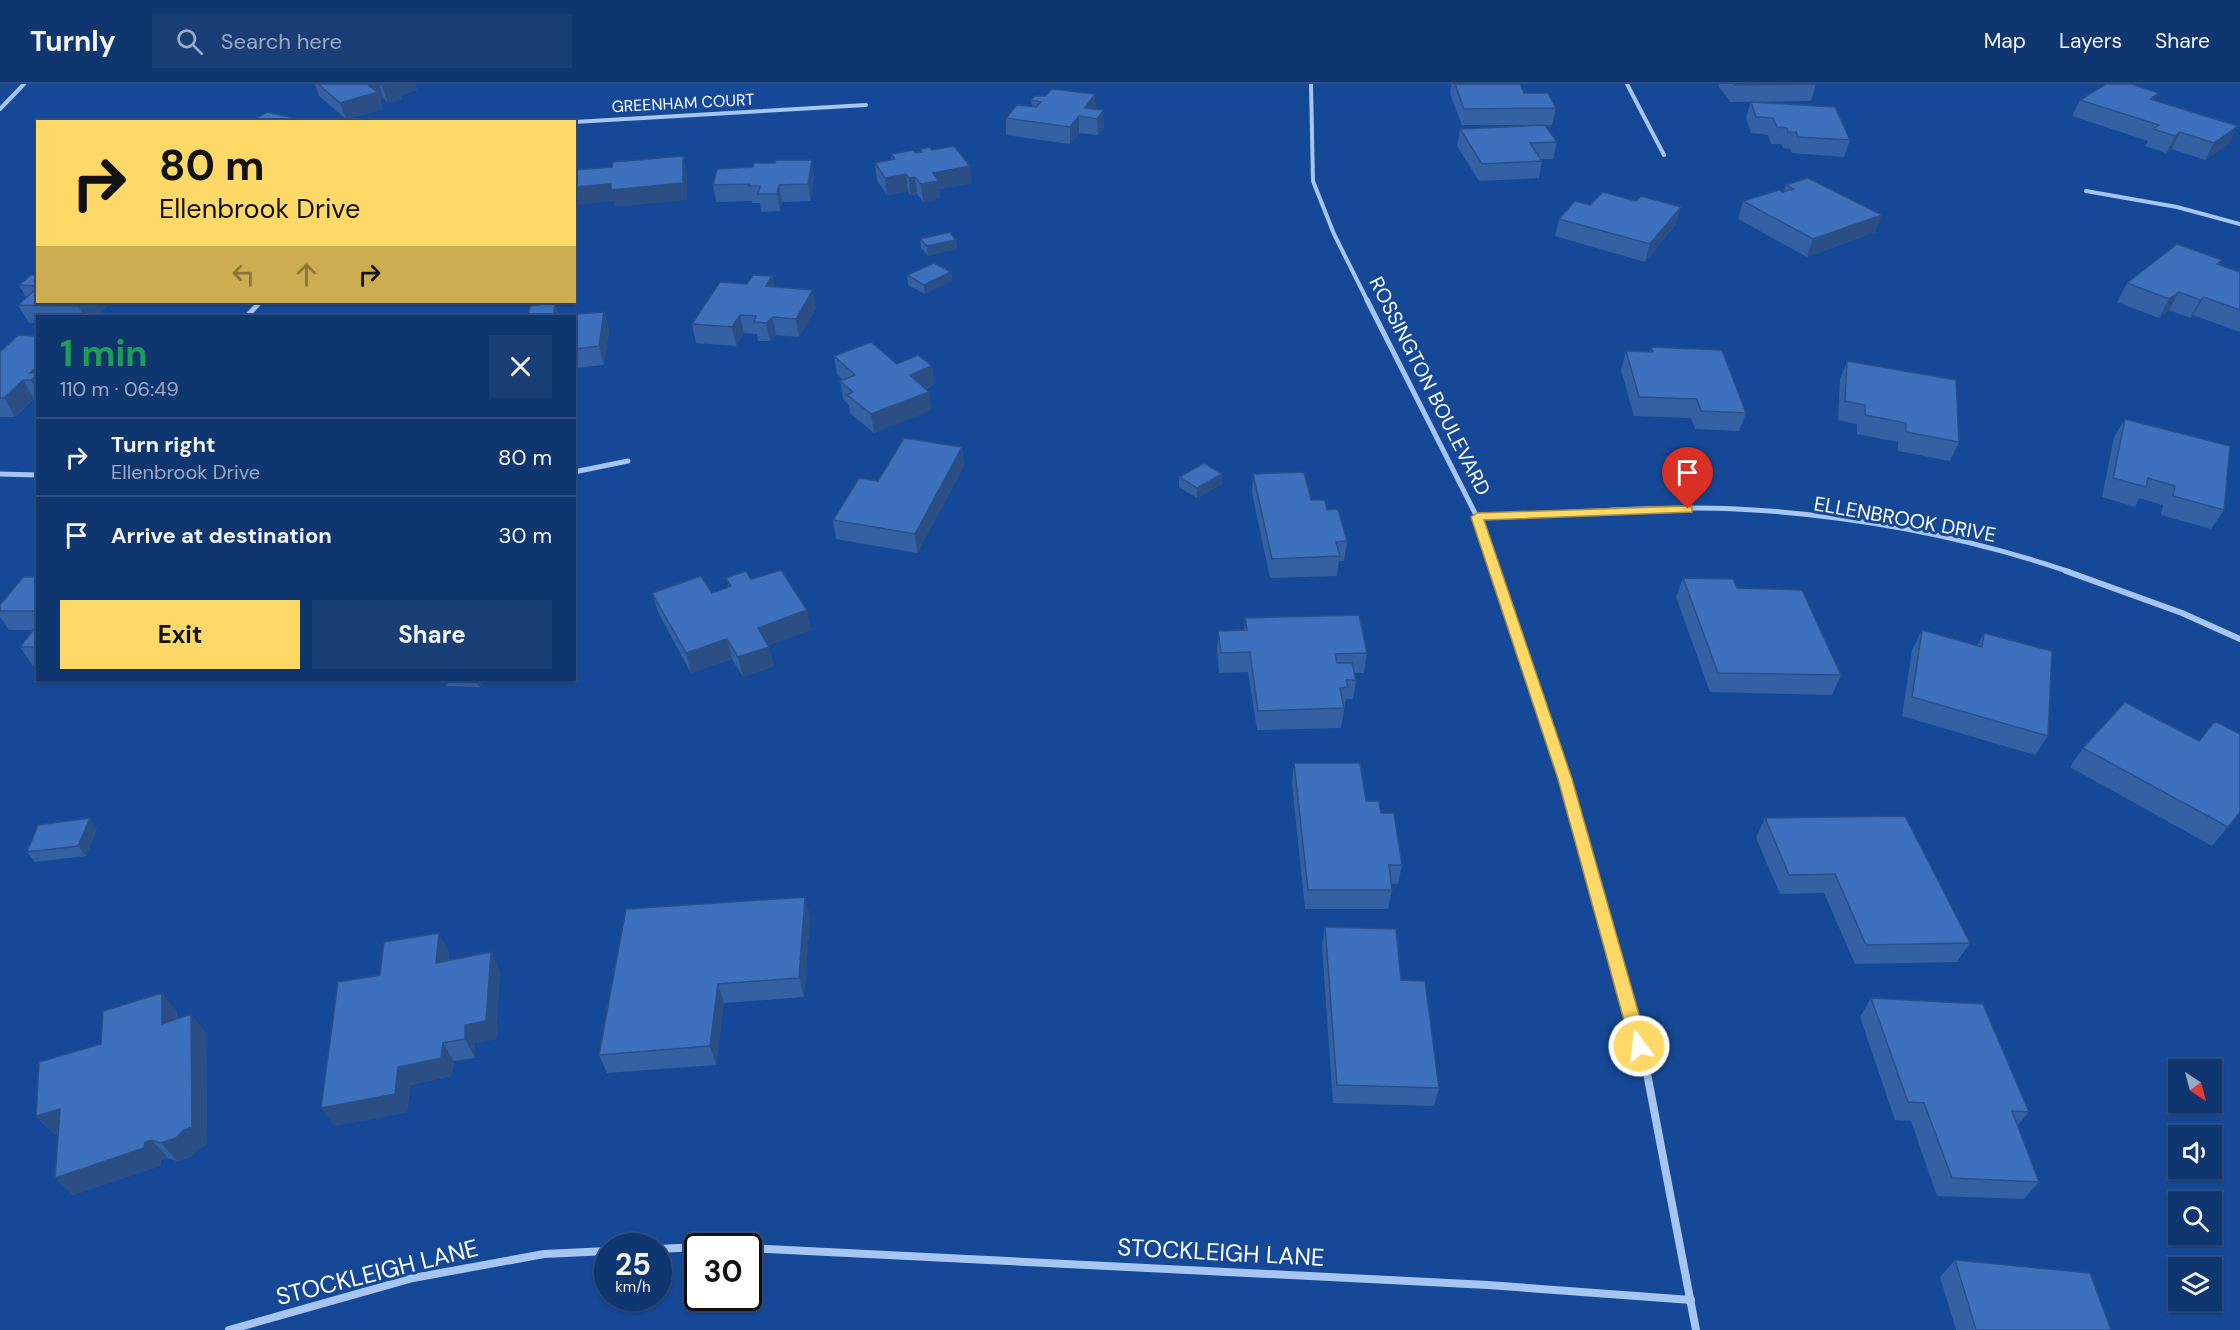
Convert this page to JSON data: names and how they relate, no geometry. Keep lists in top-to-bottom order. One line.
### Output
{"streets":{"street":["GREENHAM COURT","ROSSINGTON BOULEVARD","ELLENBROOK DRIVE","STOCKLEIGH LANE"]},"crossings":[["ROSSINGTON BOULEVARD","ELLENBROOK DRIVE"],["ROSSINGTON BOULEVARD","STOCKLEIGH LANE"]],"north":"bottom right","page":{"header":"Turnly","search":"Search here","nav":["Map","Layers","Share"],"turn":["80 m","Ellenbrook Drive"],"heading":["1 min","110 m · 06:49"],"list":[{"name":"Turn right","note":"Ellenbrook Drive","value":"80 m"},{"name":"Arrive at destination","value":"30 m"}],"buttons":["Exit","Share"],"speed":"25 km/h","limit":"30"}}
